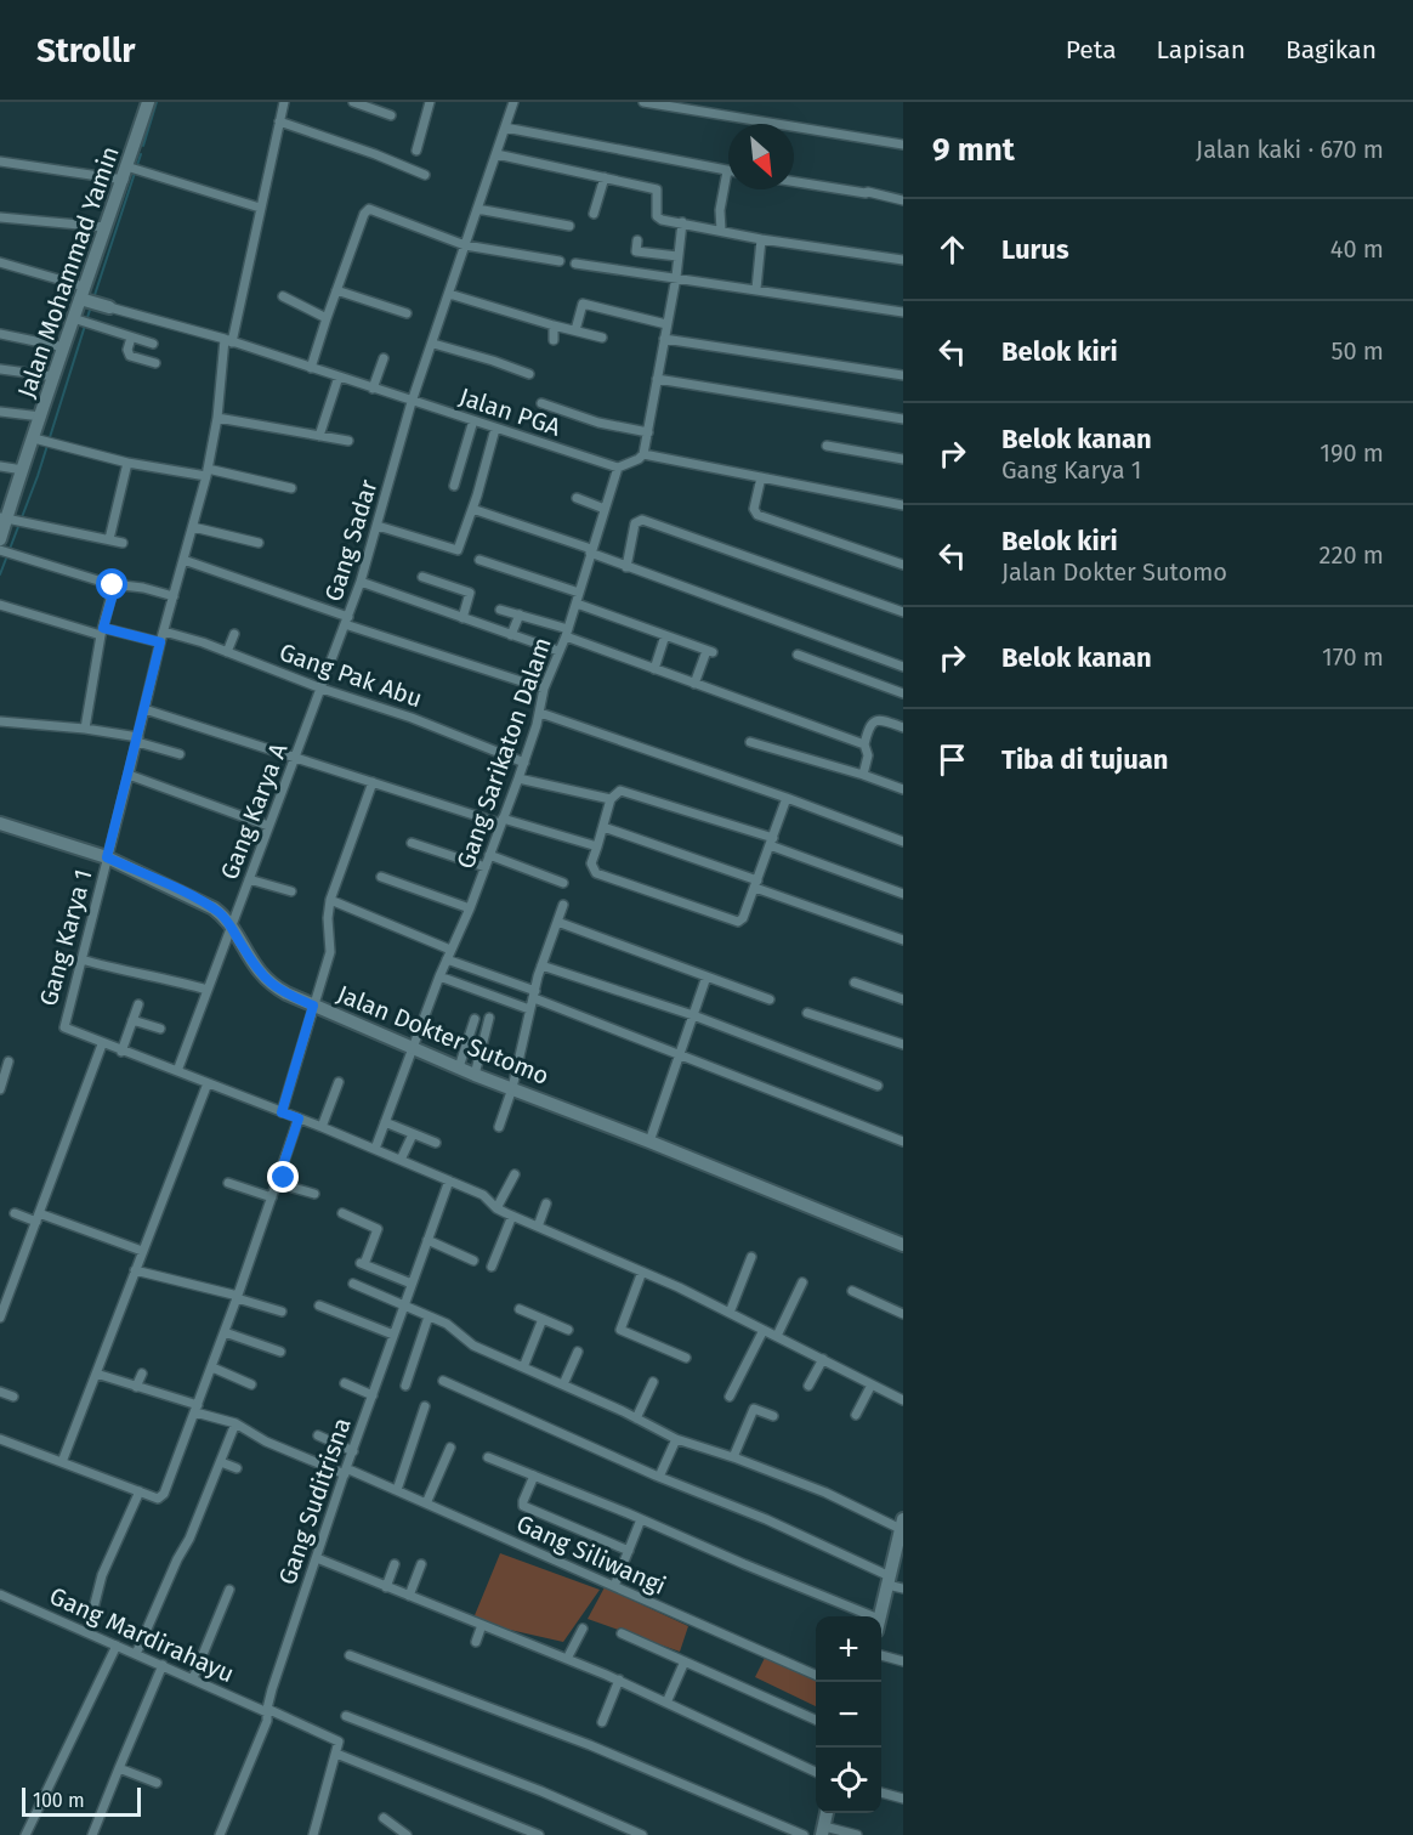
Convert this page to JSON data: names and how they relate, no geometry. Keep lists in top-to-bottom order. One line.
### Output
{"streets":{"street":["Jalan Mohammad Yamin","Jalan PGA","Gang Sadar","Gang Pak Abu","Gang Sarikaton Dalam","Gang Karya A","Gang Karya 1","Jalan Dokter Sutomo","Gang Suditrisna","Gang Siliwangi","Gang Mardirahayu"]},"crossings":[["Jalan PGA","Gang Sadar"],["Jalan PGA","Gang Sarikaton Dalam"],["Jalan PGA","Gang Karya 1"],["Gang Sadar","Gang Pak Abu"],["Gang Sadar","Gang Karya A"],["Gang Pak Abu","Gang Sarikaton Dalam"],["Gang Pak Abu","Gang Karya A"],["Gang Pak Abu","Gang Karya 1"],["Gang Sarikaton Dalam","Gang Karya 1"],["Gang Sarikaton Dalam","Jalan Dokter Sutomo"],["Gang Karya A","Gang Karya 1"],["Gang Karya A","Jalan Dokter Sutomo"],["Gang Karya 1","Jalan Dokter Sutomo"],["Gang Karya 1","Gang Suditrisna"],["Gang Suditrisna","Gang Siliwangi"],["Gang Suditrisna","Gang Mardirahayu"]],"scale_bar":"100 m","north":"bottom right","page":{"header":"Strollr","nav":["Peta","Lapisan","Bagikan"],"heading":["9 mnt","Jalan kaki · 670 m"],"list":[["Lurus","40 m"],["Belok kiri","50 m"],["Belok kanan","Gang Karya 1","190 m"],["Belok kiri","Jalan Dokter Sutomo","220 m"],["Belok kanan","170 m"],"Tiba di tujuan"],"map_buttons":["+","−"],"scale":"100 m"}}
